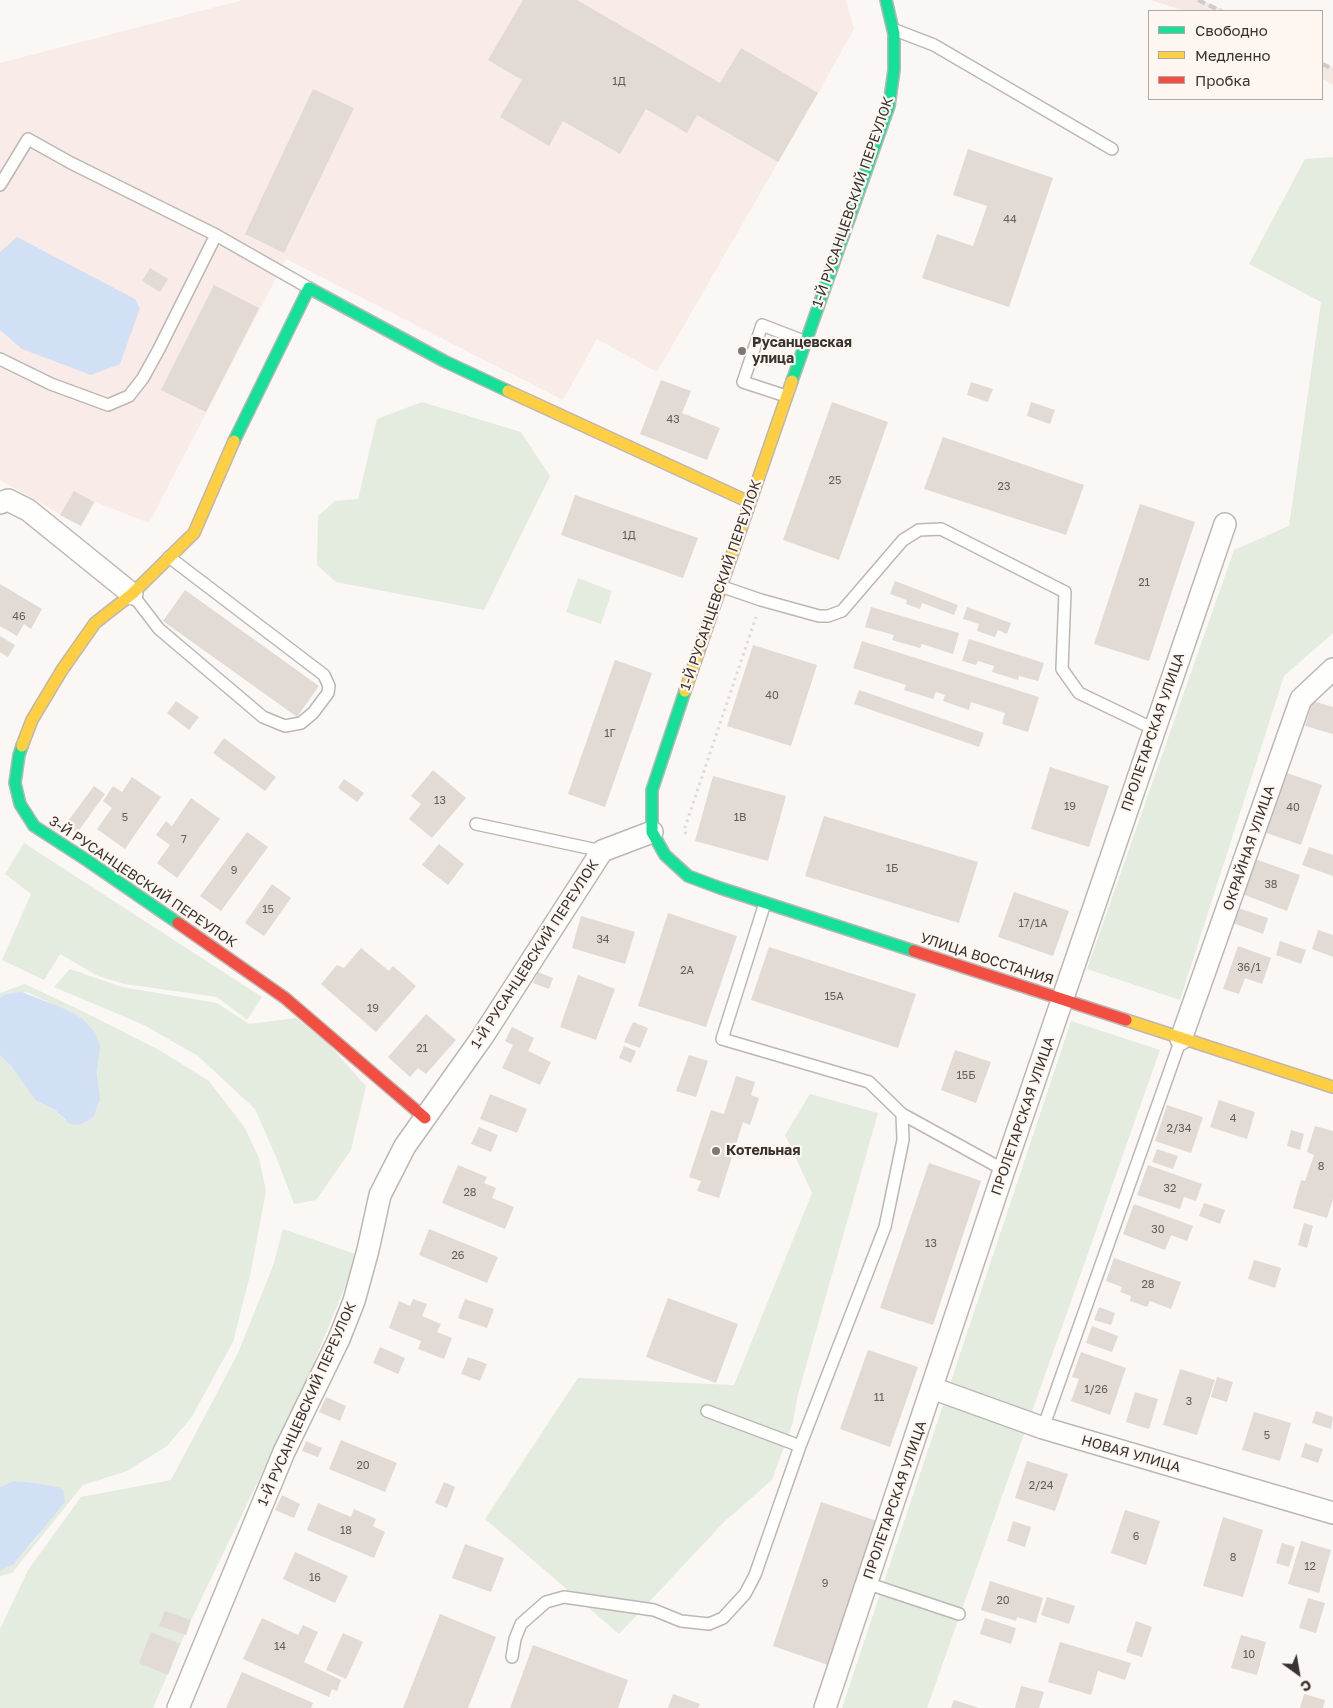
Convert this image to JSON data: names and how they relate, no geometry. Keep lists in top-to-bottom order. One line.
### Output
{"streets":{"street":["1-Й РУСАНЦЕВСКИЙ ПЕРЕУЛОК","ПРОЛЕТАРСКАЯ УЛИЦА","ОКРАЙНАЯ УЛИЦА","3-Й РУСАНЦЕВСКИЙ ПЕРЕУЛОК","УЛИЦА ВОССТАНИЯ","НОВАЯ УЛИЦА"]},"crossings":[["1-Й РУСАНЦЕВСКИЙ ПЕРЕУЛОК","3-Й РУСАНЦЕВСКИЙ ПЕРЕУЛОК"],["1-Й РУСАНЦЕВСКИЙ ПЕРЕУЛОК","УЛИЦА ВОССТАНИЯ"],["ПРОЛЕТАРСКАЯ УЛИЦА","УЛИЦА ВОССТАНИЯ"],["ПРОЛЕТАРСКАЯ УЛИЦА","НОВАЯ УЛИЦА"],["ОКРАЙНАЯ УЛИЦА","УЛИЦА ВОССТАНИЯ"]],"places":["Русанцевская улица","Котельная"],"house_numbers":["1Д","44","43","25","23","1Д","21","46","40","1Г","13","19","40","5","1В","7","1Б","9","38","15","17/1А","34","36/1","2А","15А","19","21","15Б","4","2/34","8","32","28","30","13","26","28","1/26","11","3","5","20","2/24","18","6","8","12","16","9","20","14","10"],"legend":["Свободно","Медленно","Пробка"],"north":"bottom right"}
